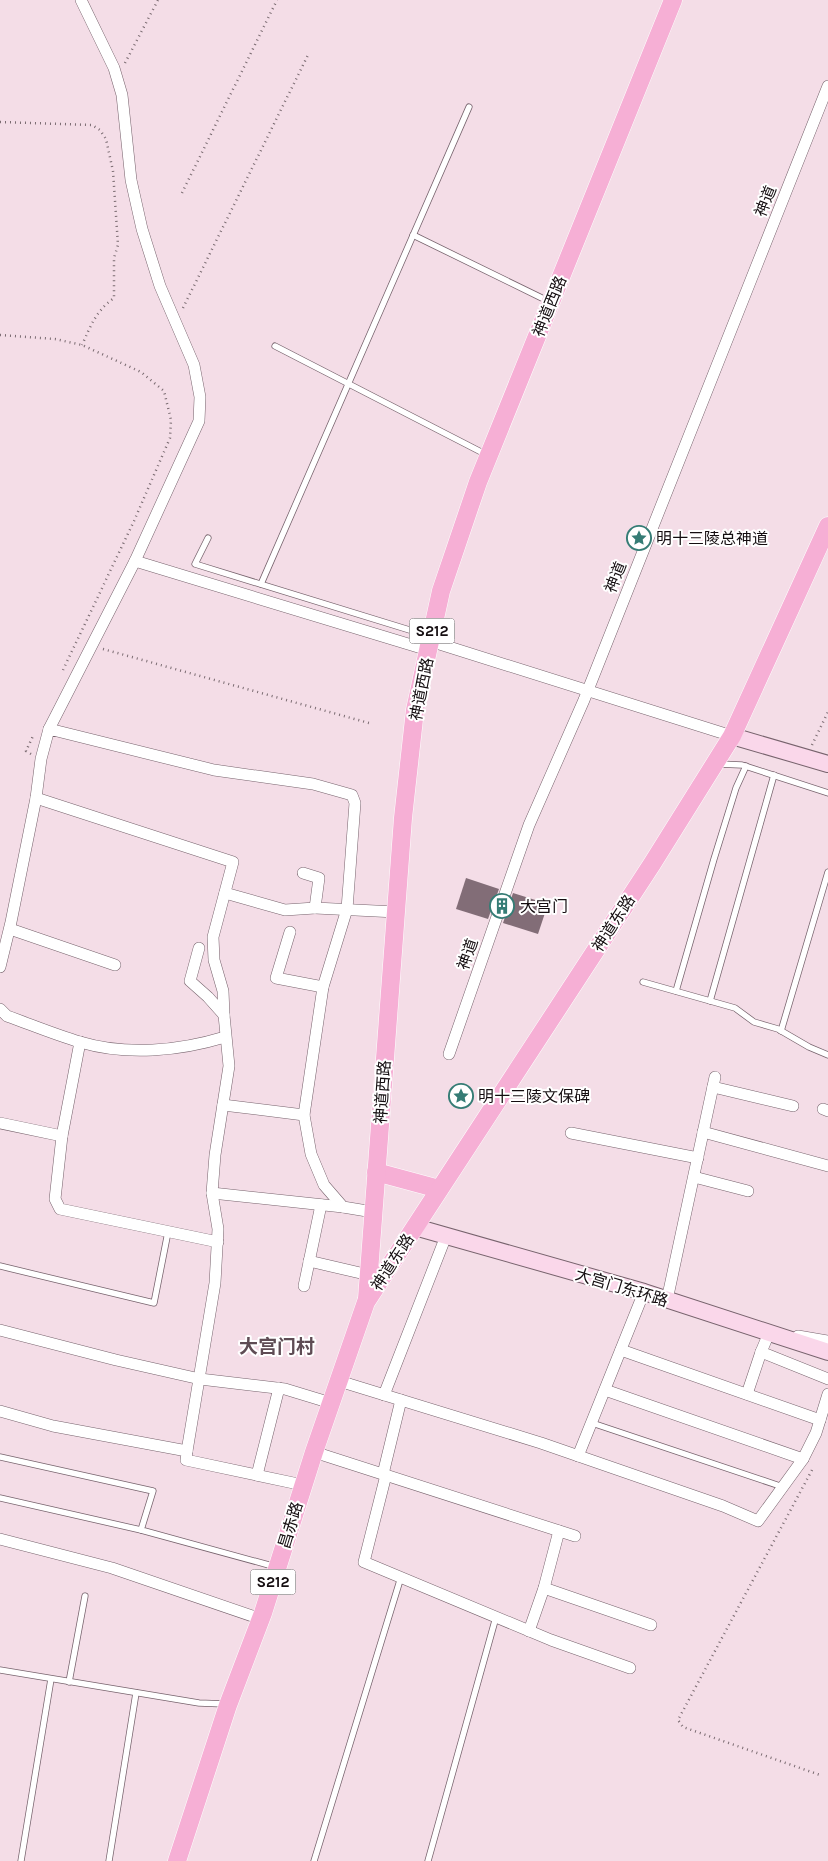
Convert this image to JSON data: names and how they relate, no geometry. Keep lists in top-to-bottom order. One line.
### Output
{"streets":{"main road":["神道西路","S212","神道东路","昌赤路"],"street":["神道","大宫门东环路"]},"crossings":[["神道西路","神道东路"],["神道西路","昌赤路"],["神道东路","大宫门东环路"],["神道东路","昌赤路"]],"districts":["大宫门村"],"places":{"place":["明十三陵总神道","明十三陵文保碑"],"building":["大宫门"]}}
